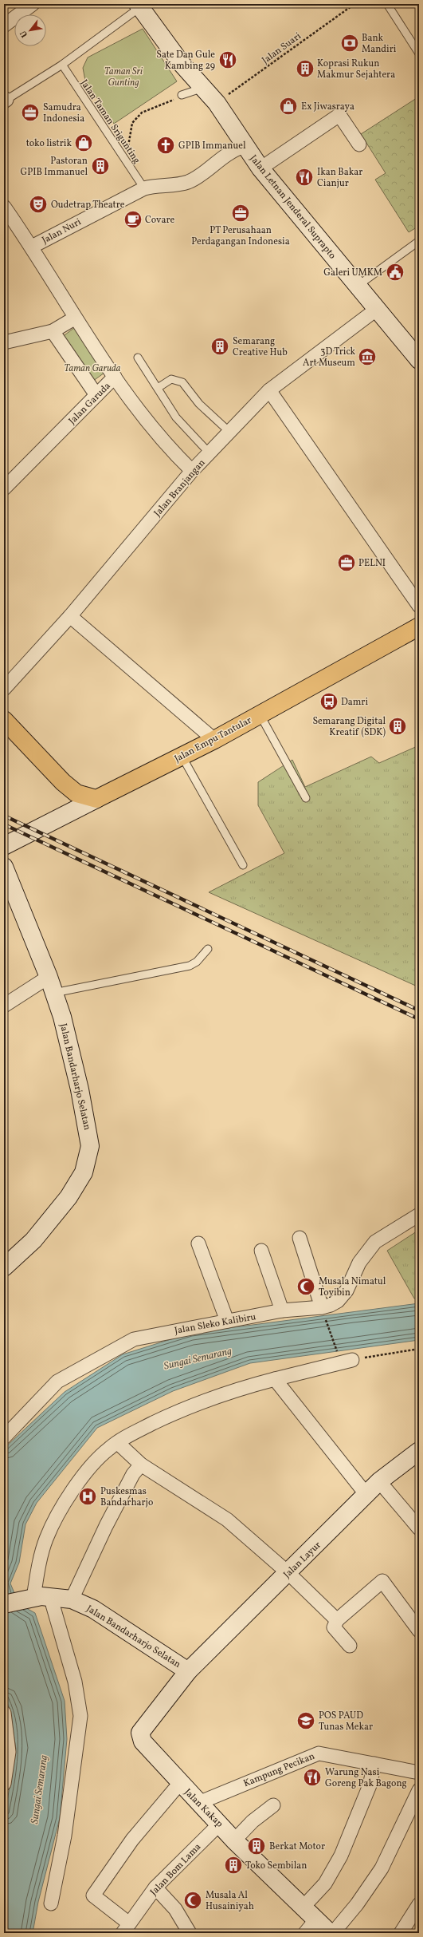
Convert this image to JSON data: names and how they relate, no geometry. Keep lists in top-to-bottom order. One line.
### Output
{"streets":{"main road":["Jalan Empu Tantular"],"street":["Jalan Letnan Jenderal Suprapto","Jalan Nuri","Jalan Garuda","Jalan Branjangan","Jalan Bandarharjo Selatan","Jalan Sleko Kalibiru","Jalan Layur","Kampung Pecikan","Jalan Kakap","Jalan Bom Lama"],"lane":["Jalan Taman Srigunting"],"path":["Jalan Suari"]},"crossings":[["Jalan Suari","Jalan Letnan Jenderal Suprapto"],["Jalan Taman Srigunting","Jalan Nuri"],["Jalan Letnan Jenderal Suprapto","Jalan Nuri"],["Jalan Letnan Jenderal Suprapto","Jalan Branjangan"],["Jalan Garuda","Jalan Branjangan"],["Jalan Bandarharjo Selatan","Jalan Layur"],["Jalan Bandarharjo Selatan","Jalan Kakap"],["Jalan Layur","Jalan Kakap"],["Kampung Pecikan","Jalan Kakap"],["Jalan Kakap","Jalan Bom Lama"]],"water":["Sungai Semarang"],"parks":["Taman Sri Gunting","Taman Garuda"],"places":{"bank":["Bank Mandiri"],"restaurant":["Sate Dan Gule Kambing 29","Ikan Bakar Cianjur","Warung Nasi Goreng Pak Bagong"],"building":["Koprasi Rukun Makmur Sejahtera","Pastoran GPIB Immanuel","Semarang Creative Hub","Semarang Digital Kreatif (SDK)","Berkat Motor","Toko Sembilan"],"shop":["Ex Jiwasraya","toko listrik"],"office":["Samudra Indonesia","PT Perusahaan Perdagangan Indonesia","PELNI"],"church":["GPIB Immanuel"],"theatre":["Oudetrap Theatre"],"cafe":["Covare"],"public building":["Galeri UMKM"],"museum":["3D Trick Art Museum"],"bus stop":["Damri"],"mosque":["Musala Nimatul Toyibin","Musala Al Husainiyah"],"hospital":["Puskesmas Bandarharjo"],"school or university":["POS PAUD Tunas Mekar"]},"north":"bottom left"}
